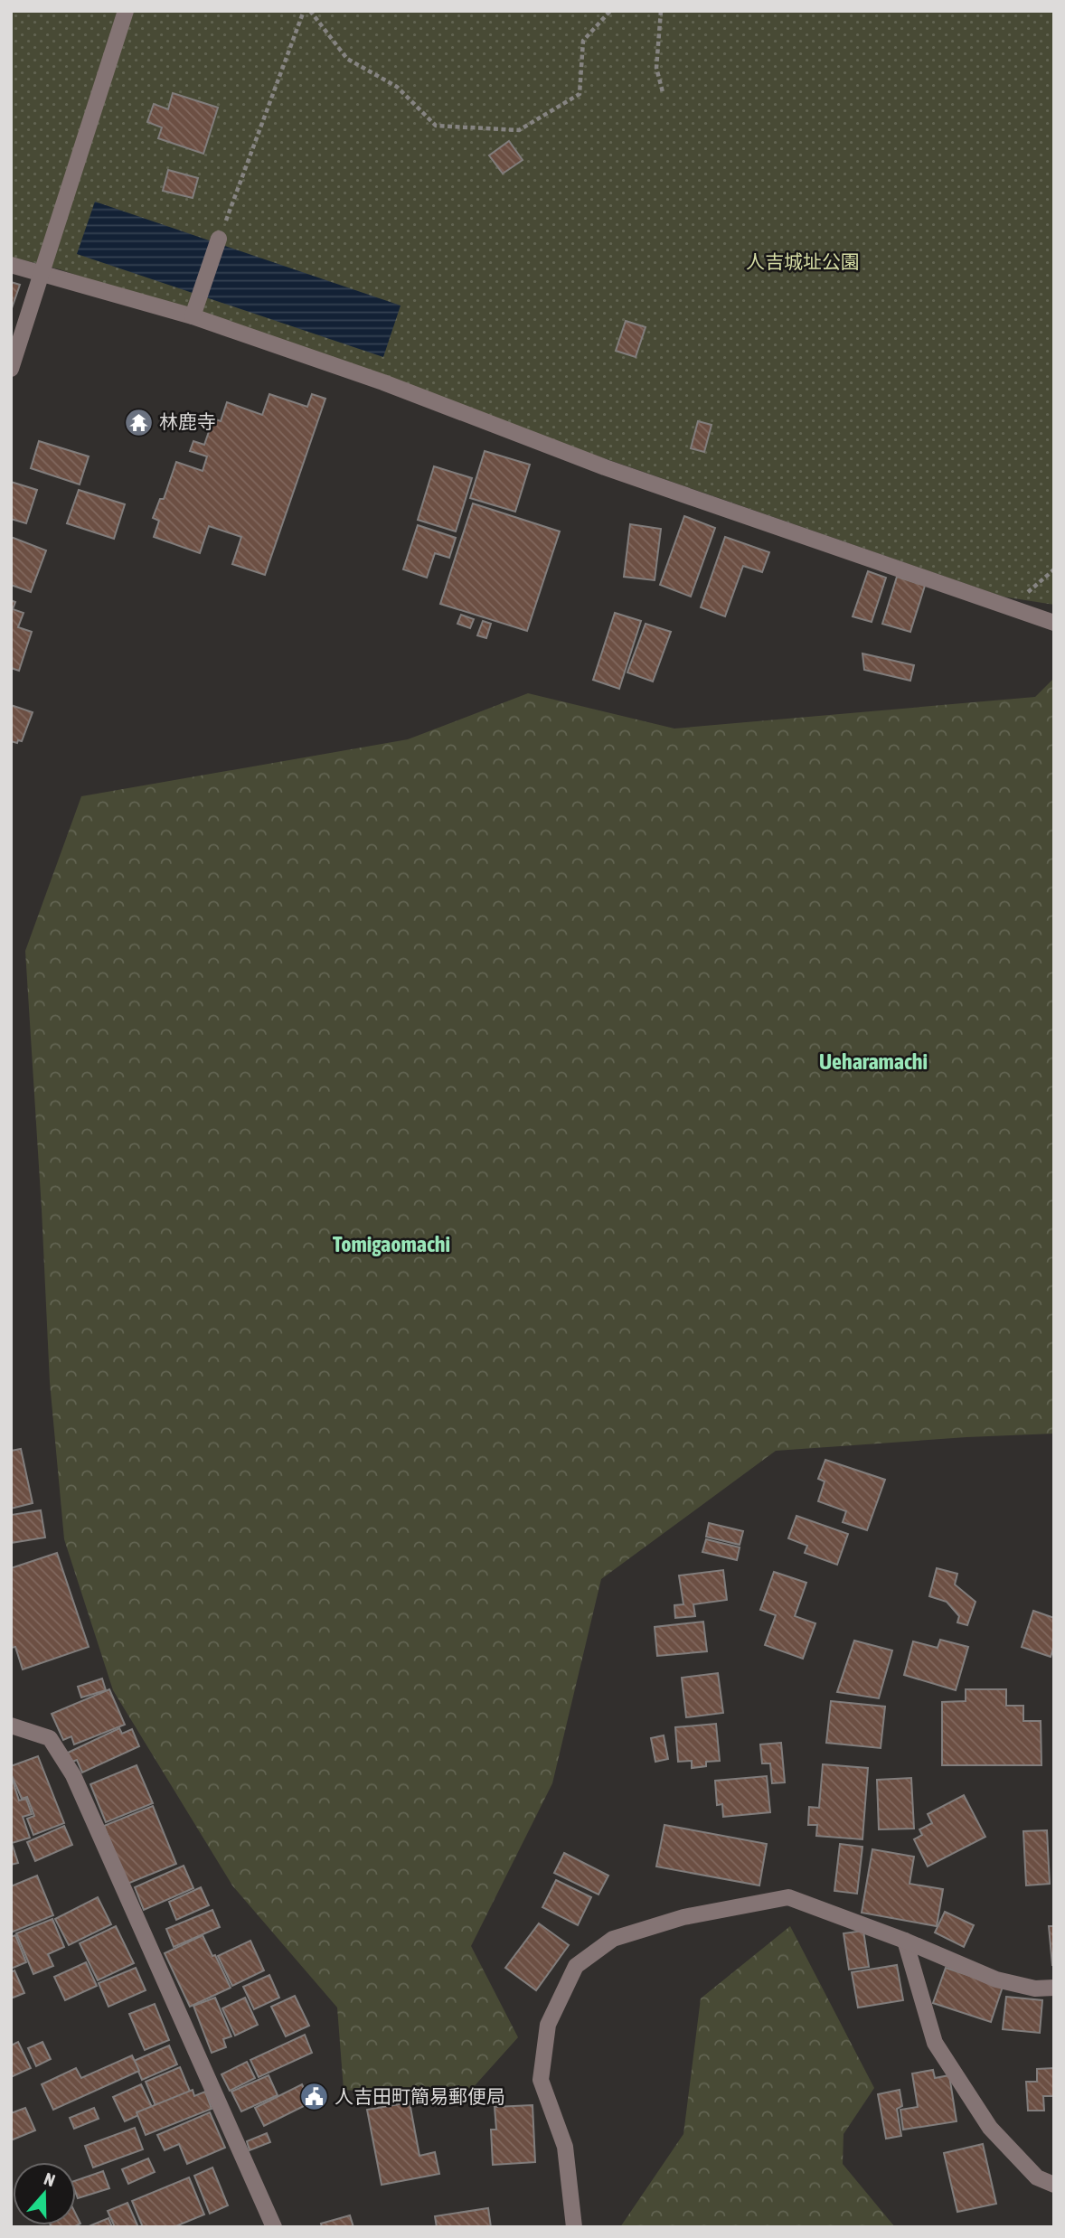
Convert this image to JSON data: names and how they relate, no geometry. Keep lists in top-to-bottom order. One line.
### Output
{"districts":["Ueharamachi","Tomigaomachi"],"parks":["人吉城址公園"],"places":{"temple":["林鹿寺"],"public building":["人吉田町簡易郵便局"]},"north":"top"}
